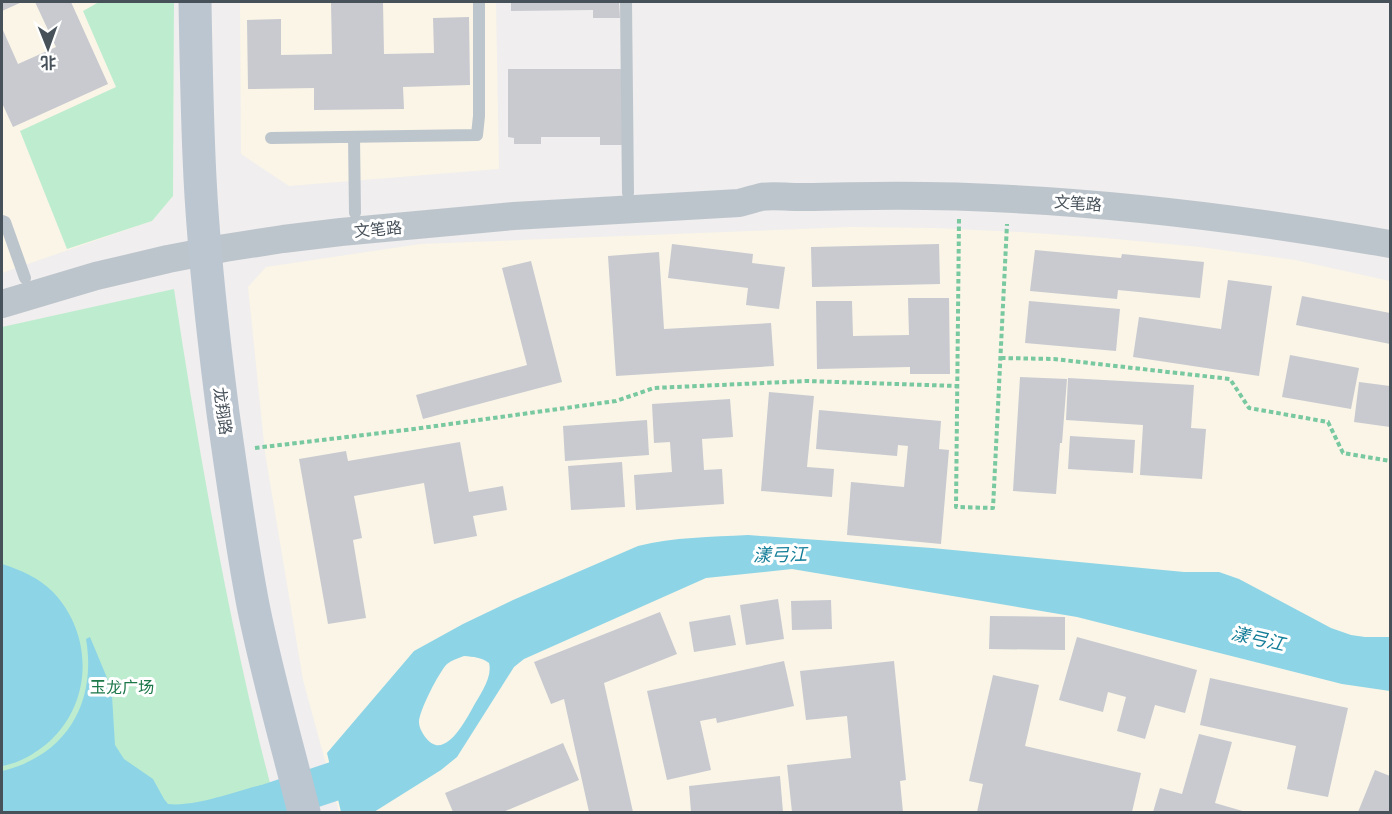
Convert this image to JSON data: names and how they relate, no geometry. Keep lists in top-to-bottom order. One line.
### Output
{"streets":{"main road":["龙翔路"],"street":["文笔路"]},"crossings":[["文笔路","龙翔路"]],"water":["漾弓江"],"parks":["玉龙广场"],"north":"bottom"}
